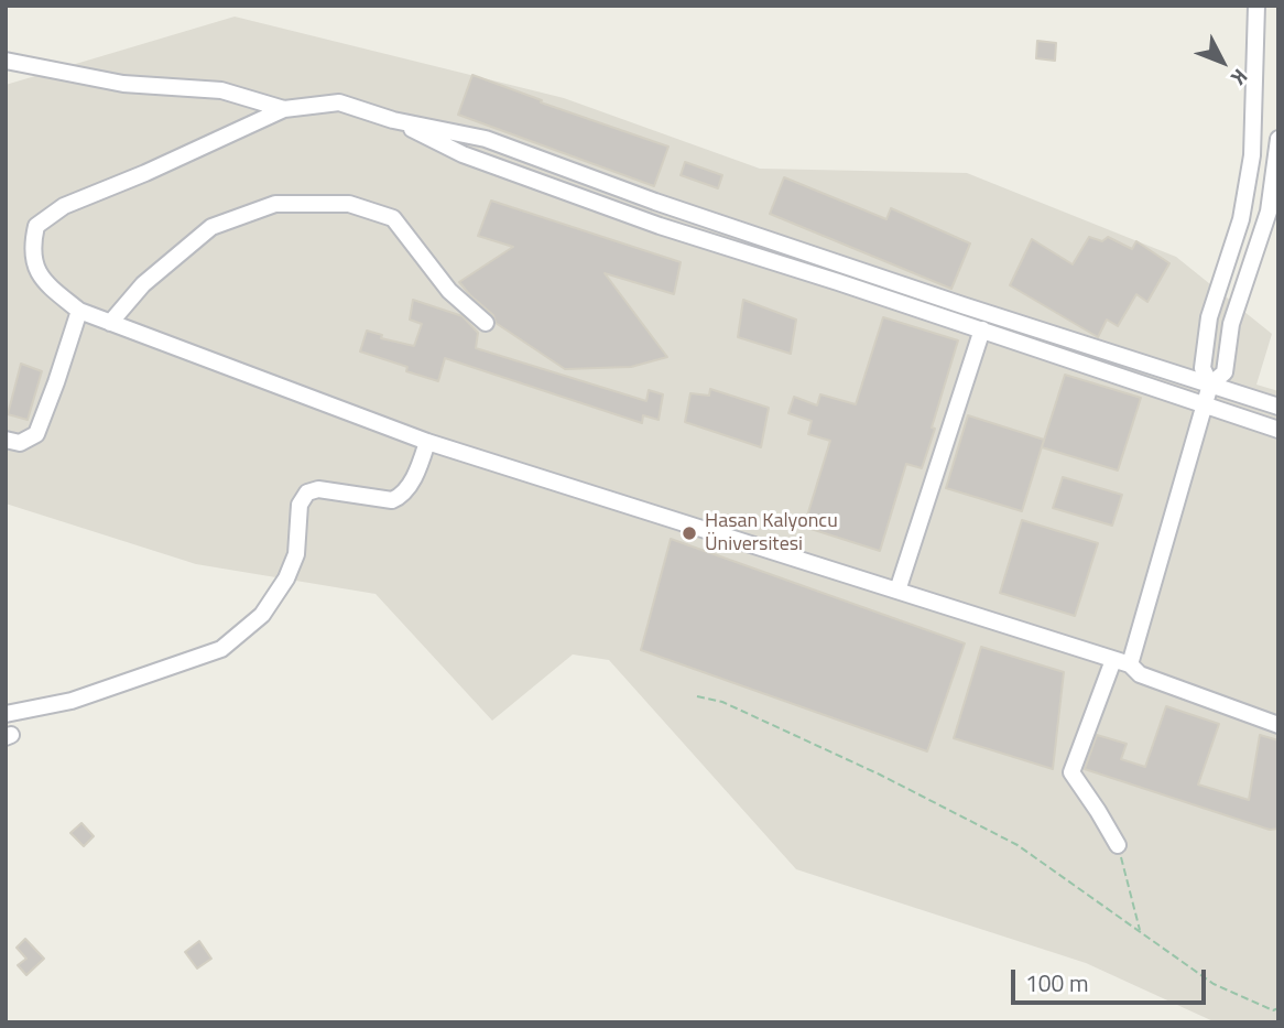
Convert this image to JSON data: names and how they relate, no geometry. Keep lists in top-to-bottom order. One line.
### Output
{"places":["Hasan Kalyoncu Üniversitesi"],"scale_bar":"100 m","north":"bottom right"}
